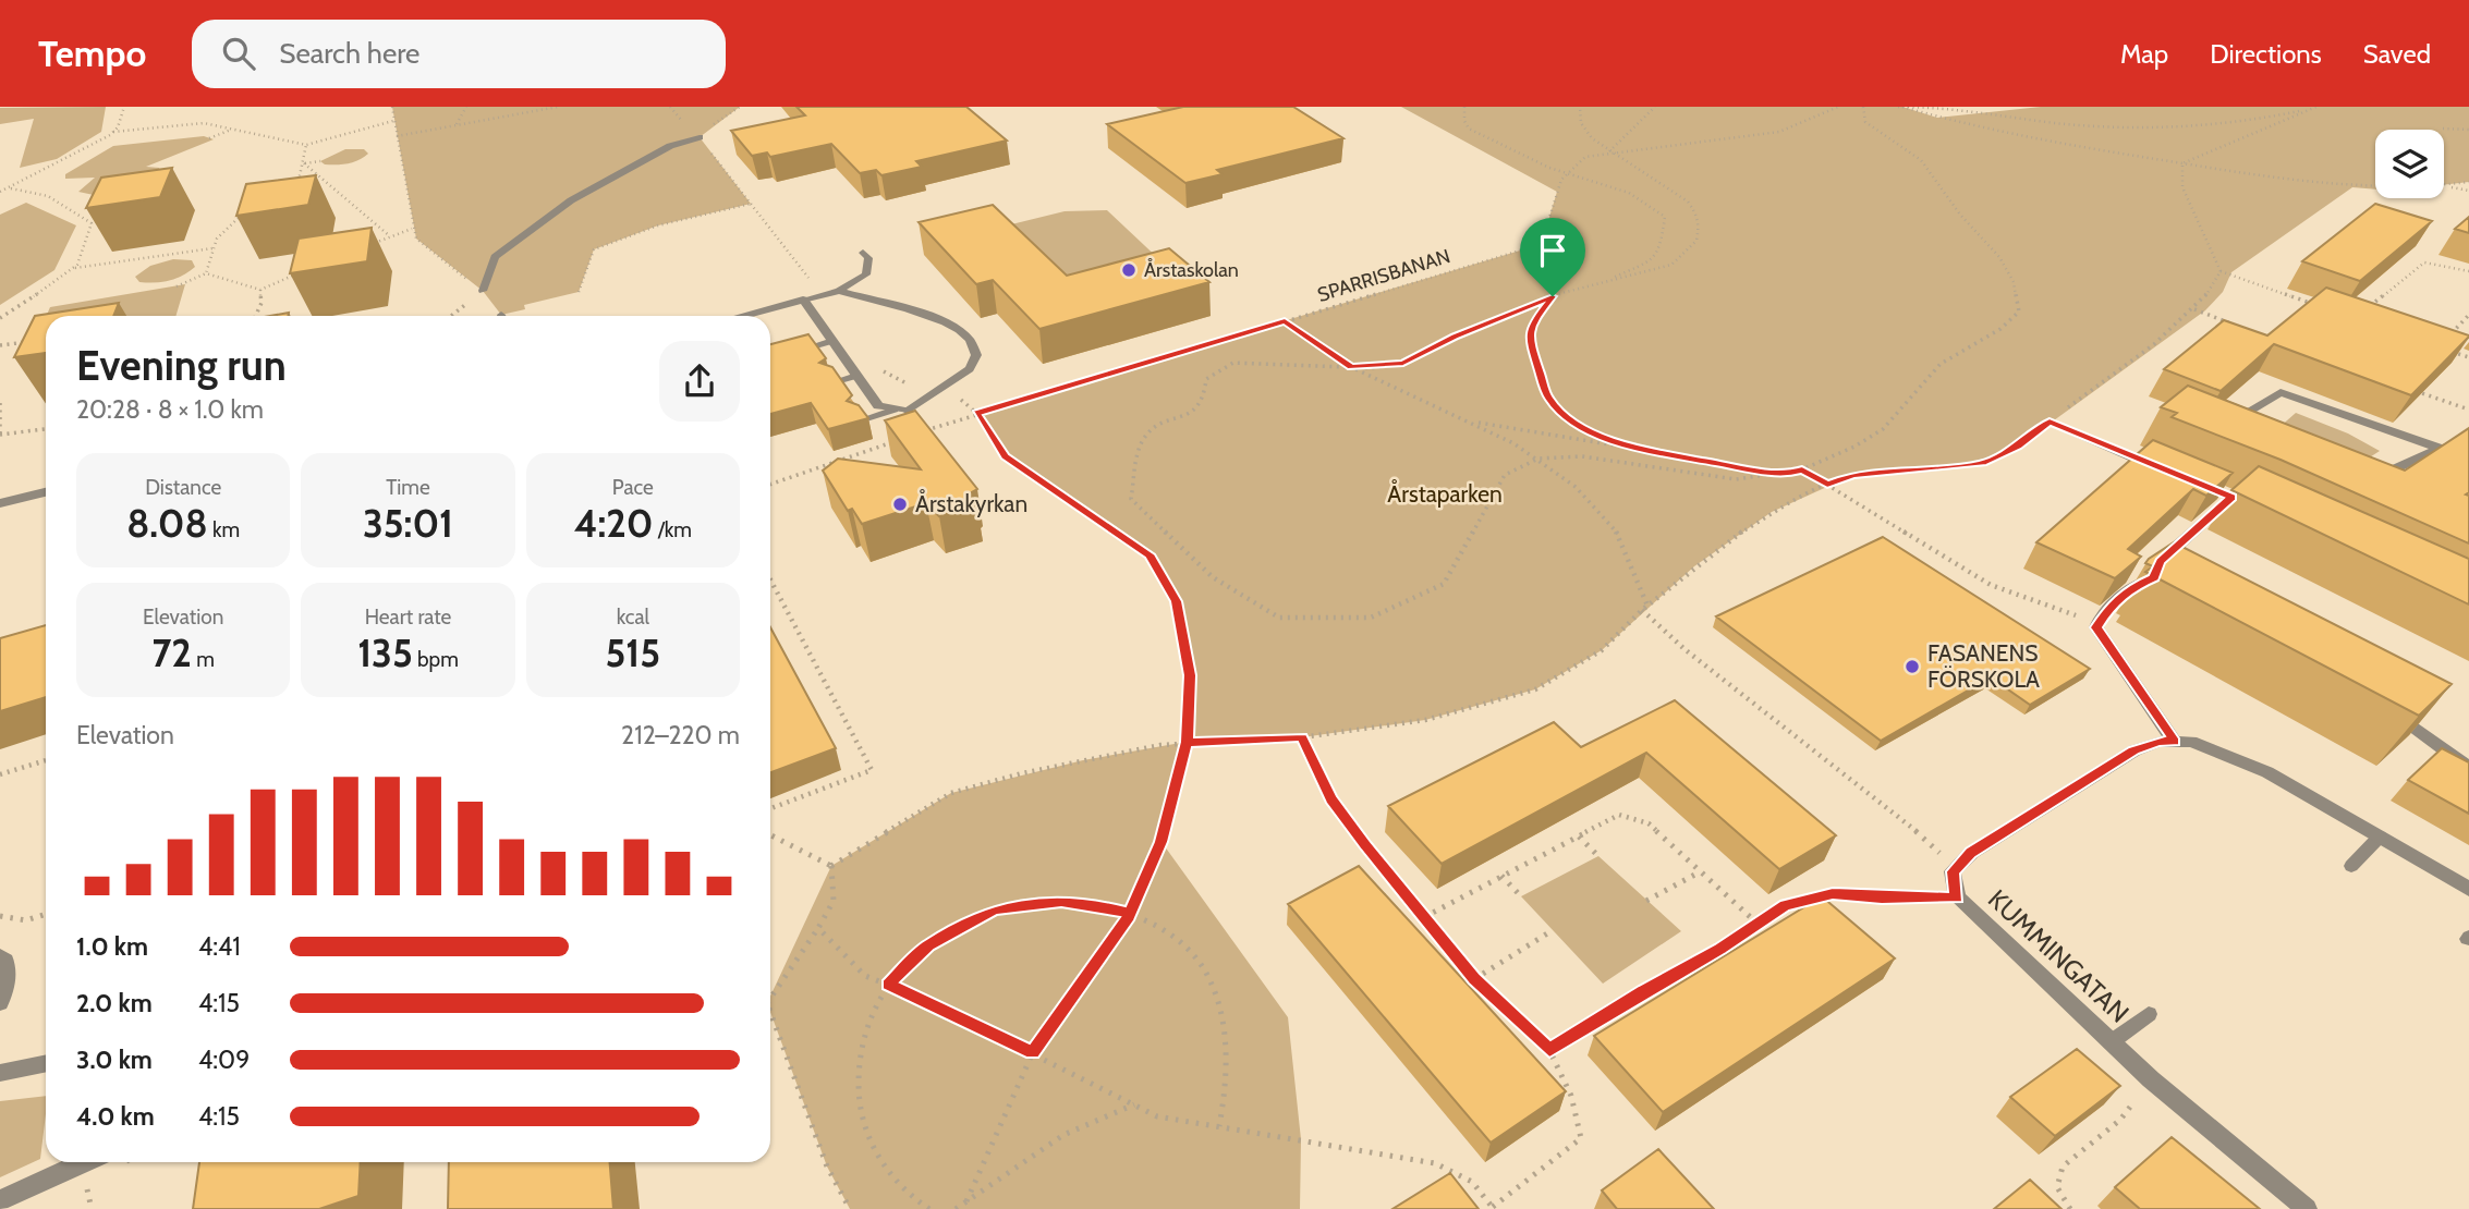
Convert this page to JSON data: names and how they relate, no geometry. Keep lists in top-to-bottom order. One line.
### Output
{"streets":{"street":["KUMMINGATAN"],"path":["SPARRISBANAN"]},"parks":["Årstaparken"],"places":["Årstaskolan","Årstakyrkan","FASANENS FÖRSKOLA"],"page":{"header":"Tempo","search":"Search here","nav":["Map","Directions","Saved"],"heading":["Evening run","20:28 · 8 × 1.0 km"],"stats":[["Distance","8.08 km"],["Time","35:01"],["Pace","4:20 /km"],["Elevation","72 m"],["Heart rate","135 bpm"],["kcal","515"]],"chart":["Elevation","212–220 m"],"list":[{"name":"1.0 km","note":"4:41"},{"name":"2.0 km","note":"4:15"},{"name":"3.0 km","note":"4:09"},{"name":"4.0 km","note":"4:15"}]}}
